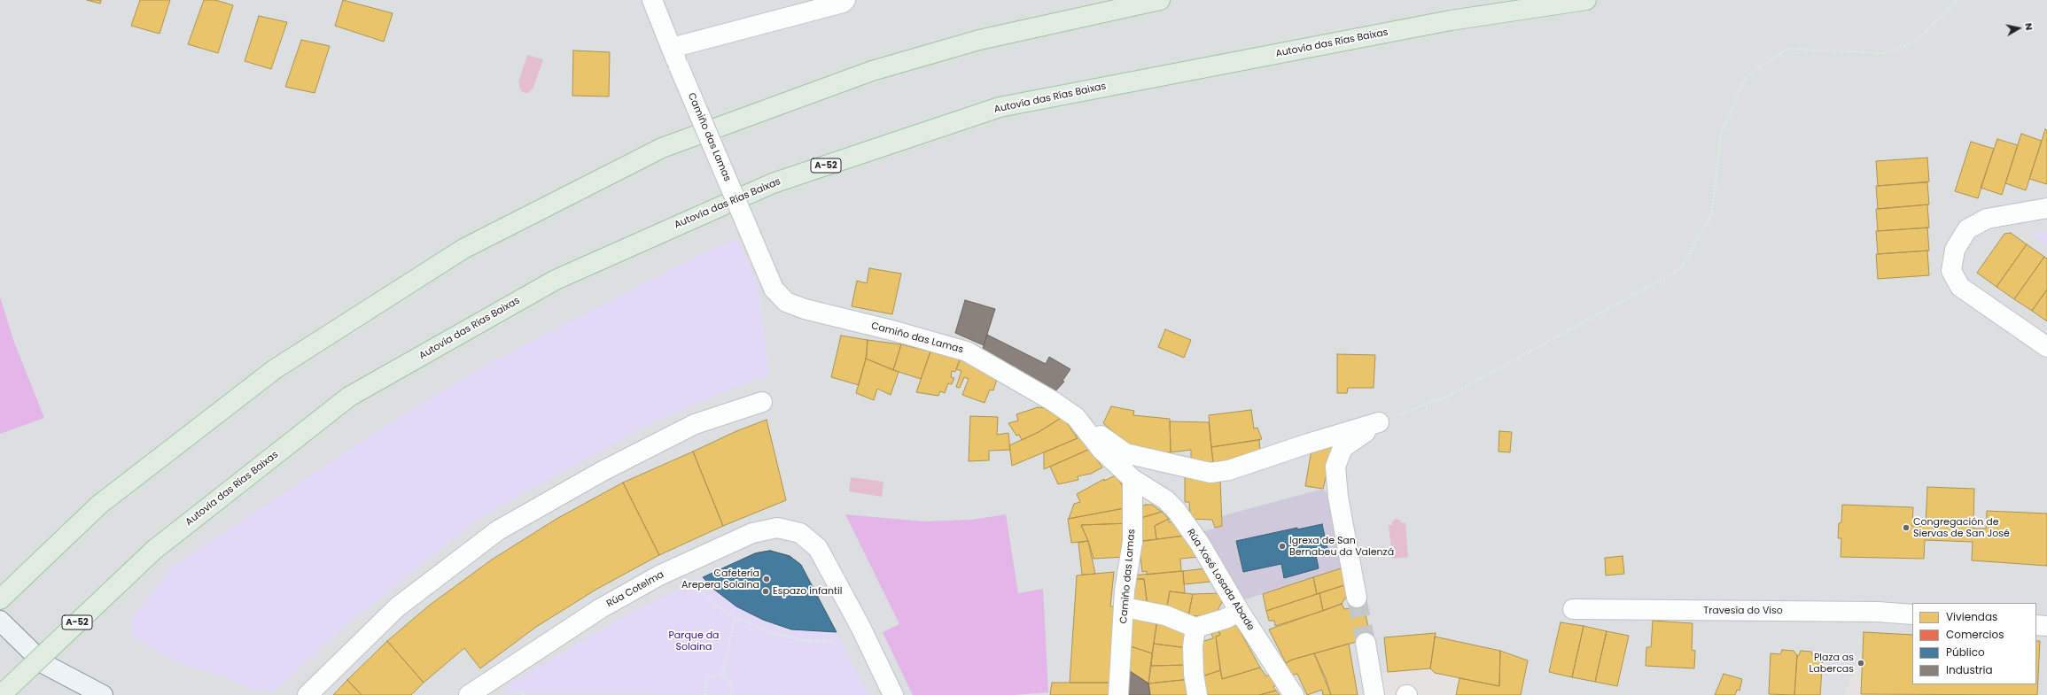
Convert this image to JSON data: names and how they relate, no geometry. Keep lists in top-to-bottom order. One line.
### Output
{"streets":{"highway":["Autovía das Rías Baixas","A-52"],"street":["Camiño das Lamas","Rúa Xosé Losada Abade","Rúa Cotelma","Travesía do Viso"]},"crossings":[["Camiño das Lamas","Rúa Xosé Losada Abade"]],"parks":["Parque da Solaina"],"places":["Congregación de Siervas de San José","Igrexa de San Bernabeu da Valenzá","Cafetería Arepera Solaina","Espazo infantil","Plaza as Labercas"],"legend":["Viviendas","Comercios","Público","Industria"],"north":"right"}
